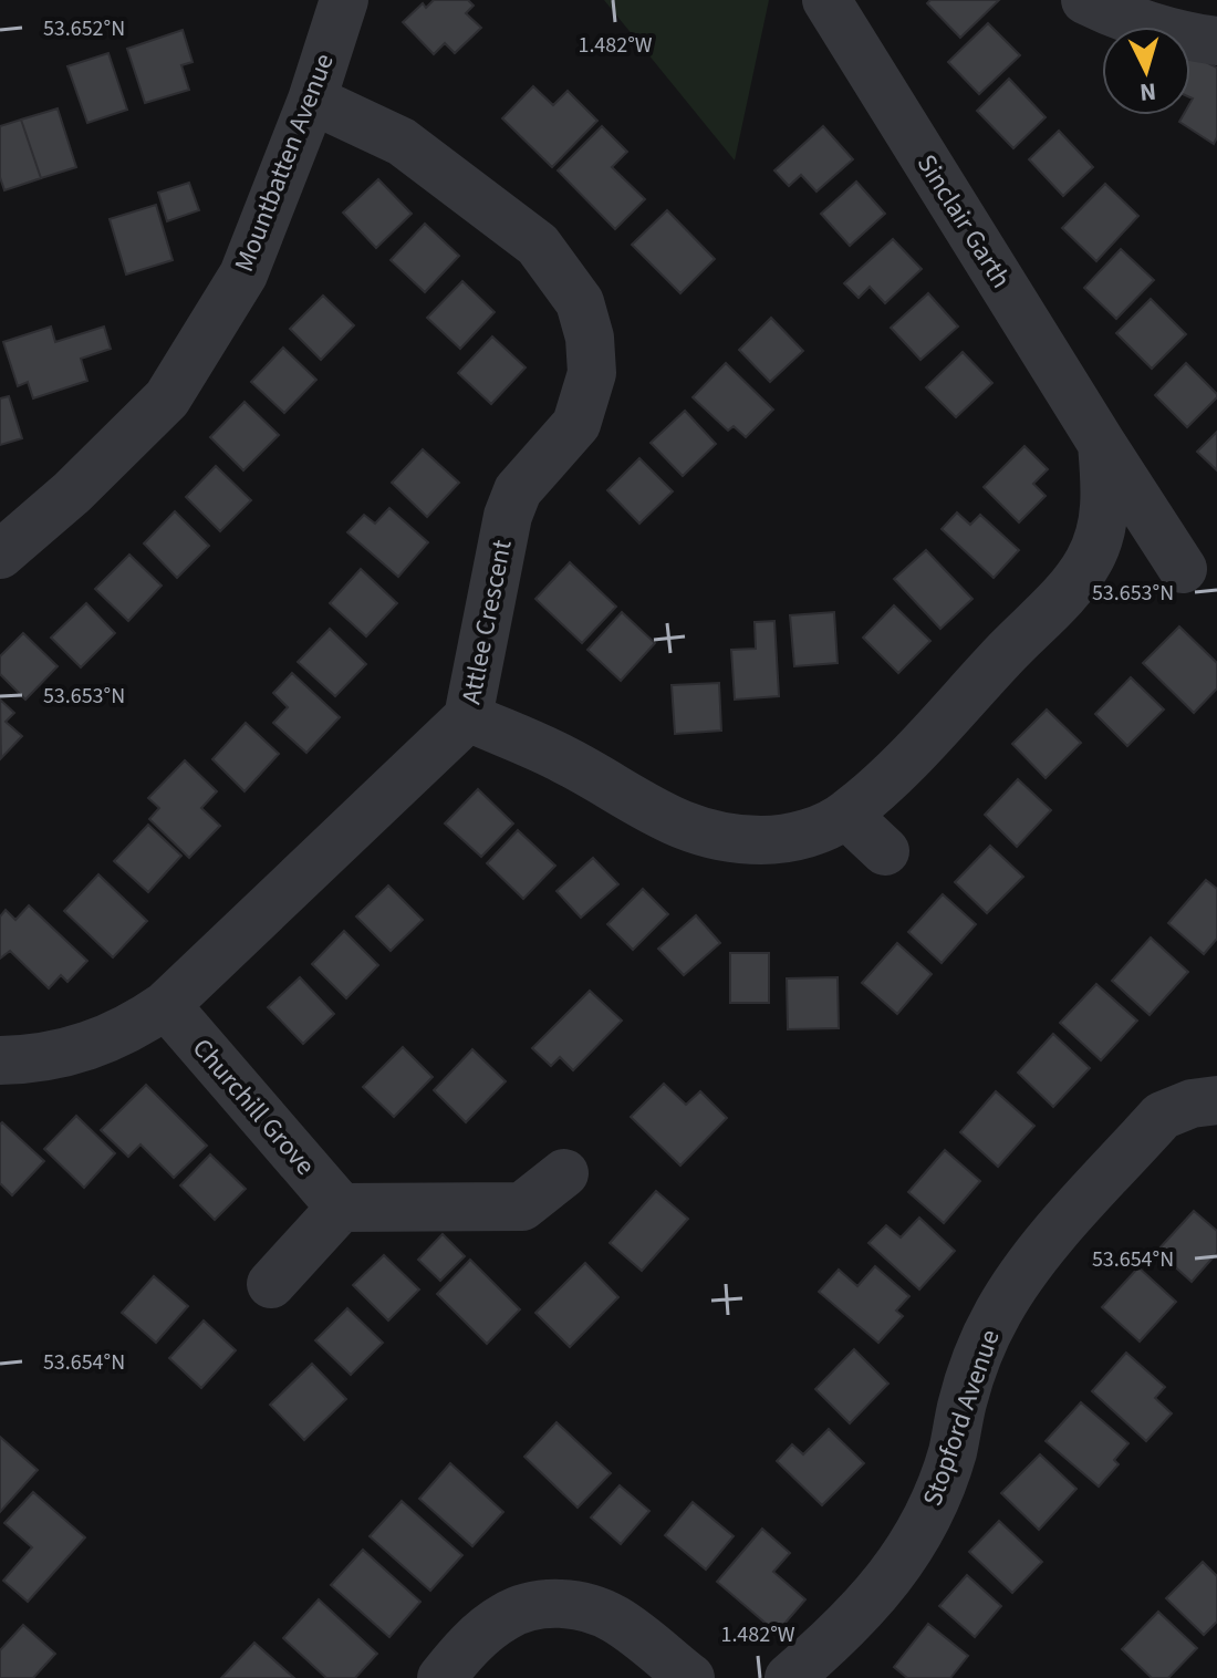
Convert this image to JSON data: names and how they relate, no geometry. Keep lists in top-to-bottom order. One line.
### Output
{"streets":{"street":["Mountbatten Avenue","Sinclair Garth","Attlee Crescent","Churchill Grove","Stopford Avenue"]},"crossings":[["Mountbatten Avenue","Attlee Crescent"],["Sinclair Garth","Attlee Crescent"],["Attlee Crescent","Churchill Grove"]],"north":"bottom","coordinates":["53.652°N","1.482°W","53.653°N","53.654°N"]}
